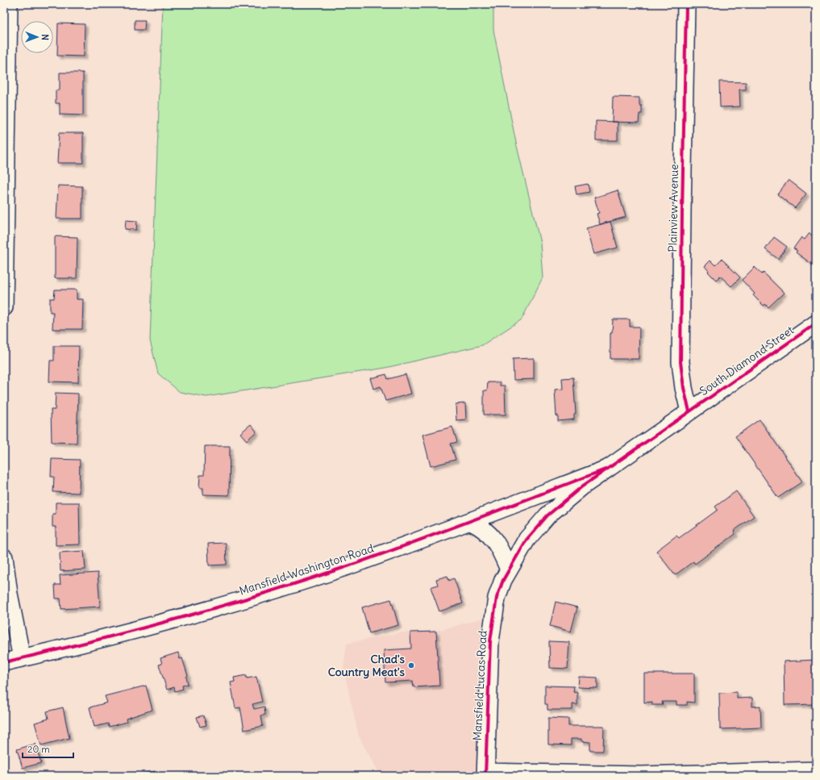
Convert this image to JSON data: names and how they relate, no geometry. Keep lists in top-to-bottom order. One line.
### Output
{"streets":{"street":["Plainview Avenue","South Diamond Street","Mansfield Washington Road","Mansfield Lucas Road"]},"crossings":[["Plainview Avenue","South Diamond Street"],["South Diamond Street","Mansfield Washington Road"],["South Diamond Street","Mansfield Lucas Road"]],"places":["Chad's Country Meat's"],"scale_bar":"20 m","north":"right"}
